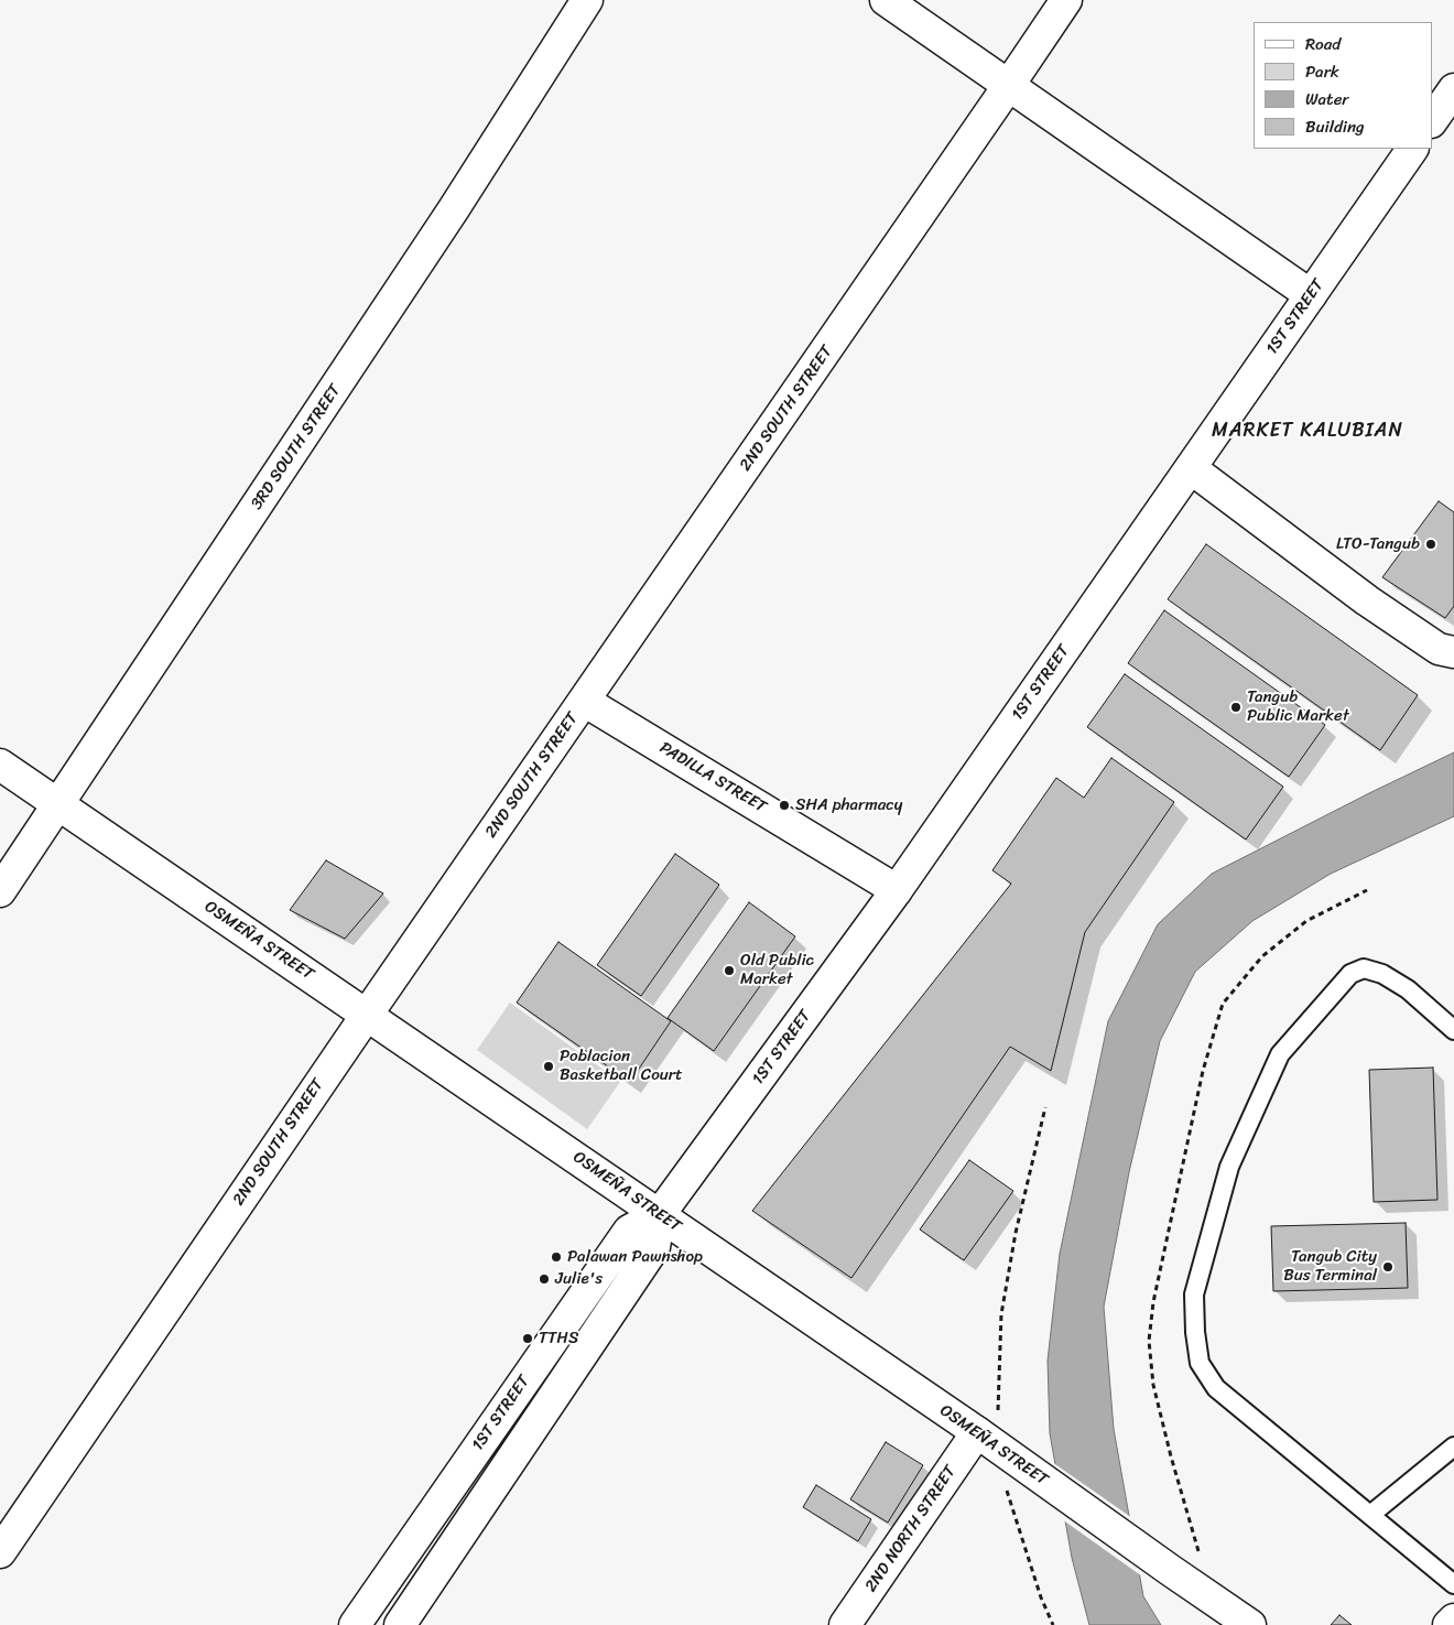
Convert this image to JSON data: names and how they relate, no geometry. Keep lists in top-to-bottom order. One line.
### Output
{"streets":{"street":["1ST STREET","2ND SOUTH STREET","3RD SOUTH STREET","PADILLA STREET","OSMEÑA STREET","2ND NORTH STREET"]},"crossings":[["1ST STREET","PADILLA STREET"],["1ST STREET","OSMEÑA STREET"],["2ND SOUTH STREET","PADILLA STREET"],["2ND SOUTH STREET","OSMEÑA STREET"],["3RD SOUTH STREET","OSMEÑA STREET"],["OSMEÑA STREET","2ND NORTH STREET"]],"districts":["MARKET KALUBIAN"],"places":["LTO-Tangub","Tangub Public Market","SHA pharmacy","Old Public Market","Poblacion Basketball Court","Palawan Pawnshop","Tangub City Bus Terminal","Julie's","TTHS"],"legend":["Road","Park","Water","Building"]}
